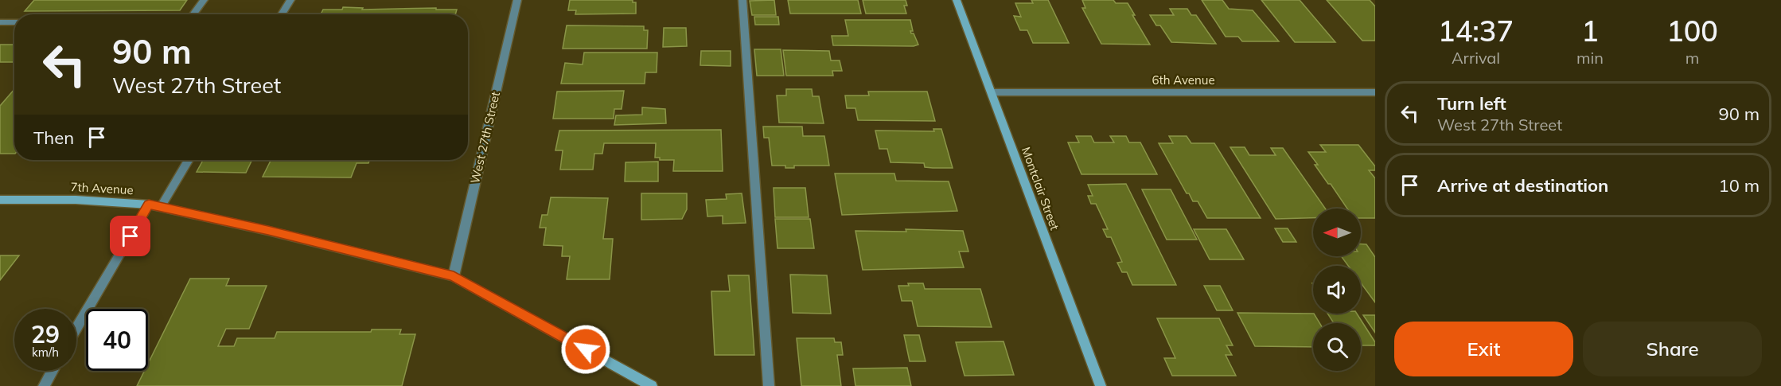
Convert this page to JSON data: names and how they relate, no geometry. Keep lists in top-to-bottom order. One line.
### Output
{"streets":{"street":["6th Avenue","West 27th Street","7th Avenue","Montclair Street"]},"crossings":[["6th Avenue","Montclair Street"],["West 27th Street","7th Avenue"]],"north":"left","page":{"eta":["14:37","Arrival","1","min","100","m"],"turn":["90 m","West 27th Street"],"list":[{"name":"Turn left","note":"West 27th Street","value":"90 m"},{"name":"Arrive at destination","value":"10 m"}],"then":"Then","speed":"29 km/h","limit":"40","buttons":["Exit","Share"]}}
